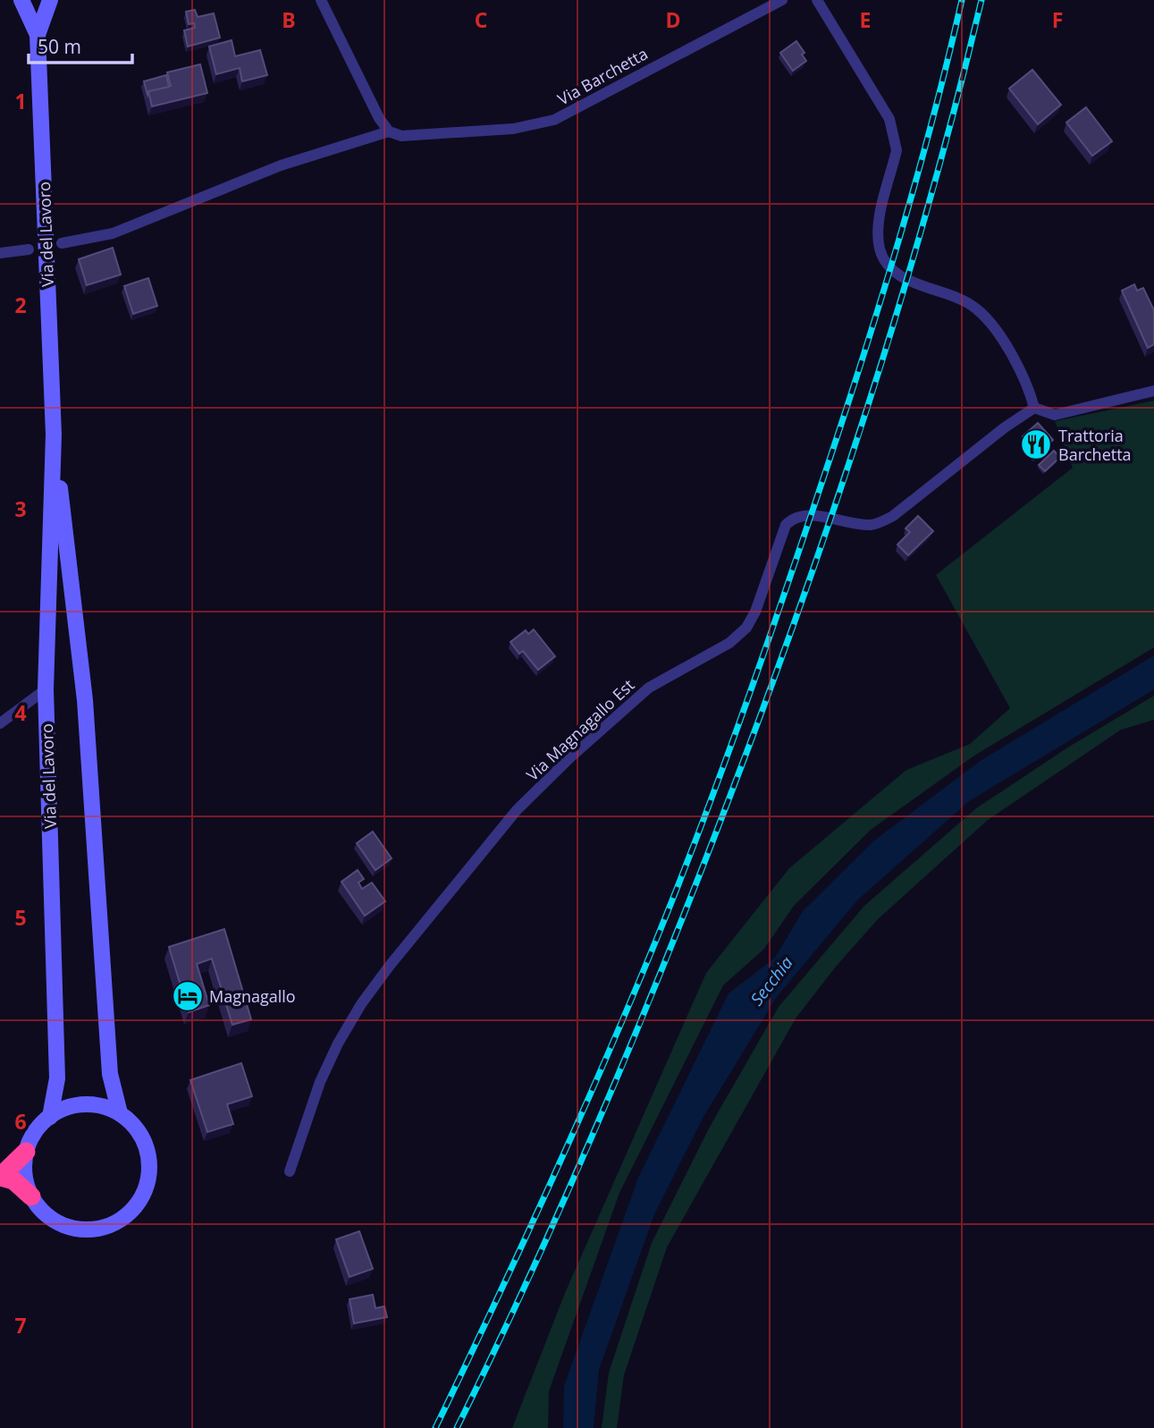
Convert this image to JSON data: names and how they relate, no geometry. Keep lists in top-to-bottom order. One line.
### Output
{"streets":{"main road":["Via del Lavoro"],"street":["Via Barchetta","Via Magnagallo Est"]},"water":["Secchia"],"places":{"restaurant":["Trattoria Barchetta"],"hotel":["Magnagallo"]},"scale_bar":"50 m","grid":{"columns":["B","C","D","E","F"],"rows":["1","2","3","4","5","6","7"]}}
